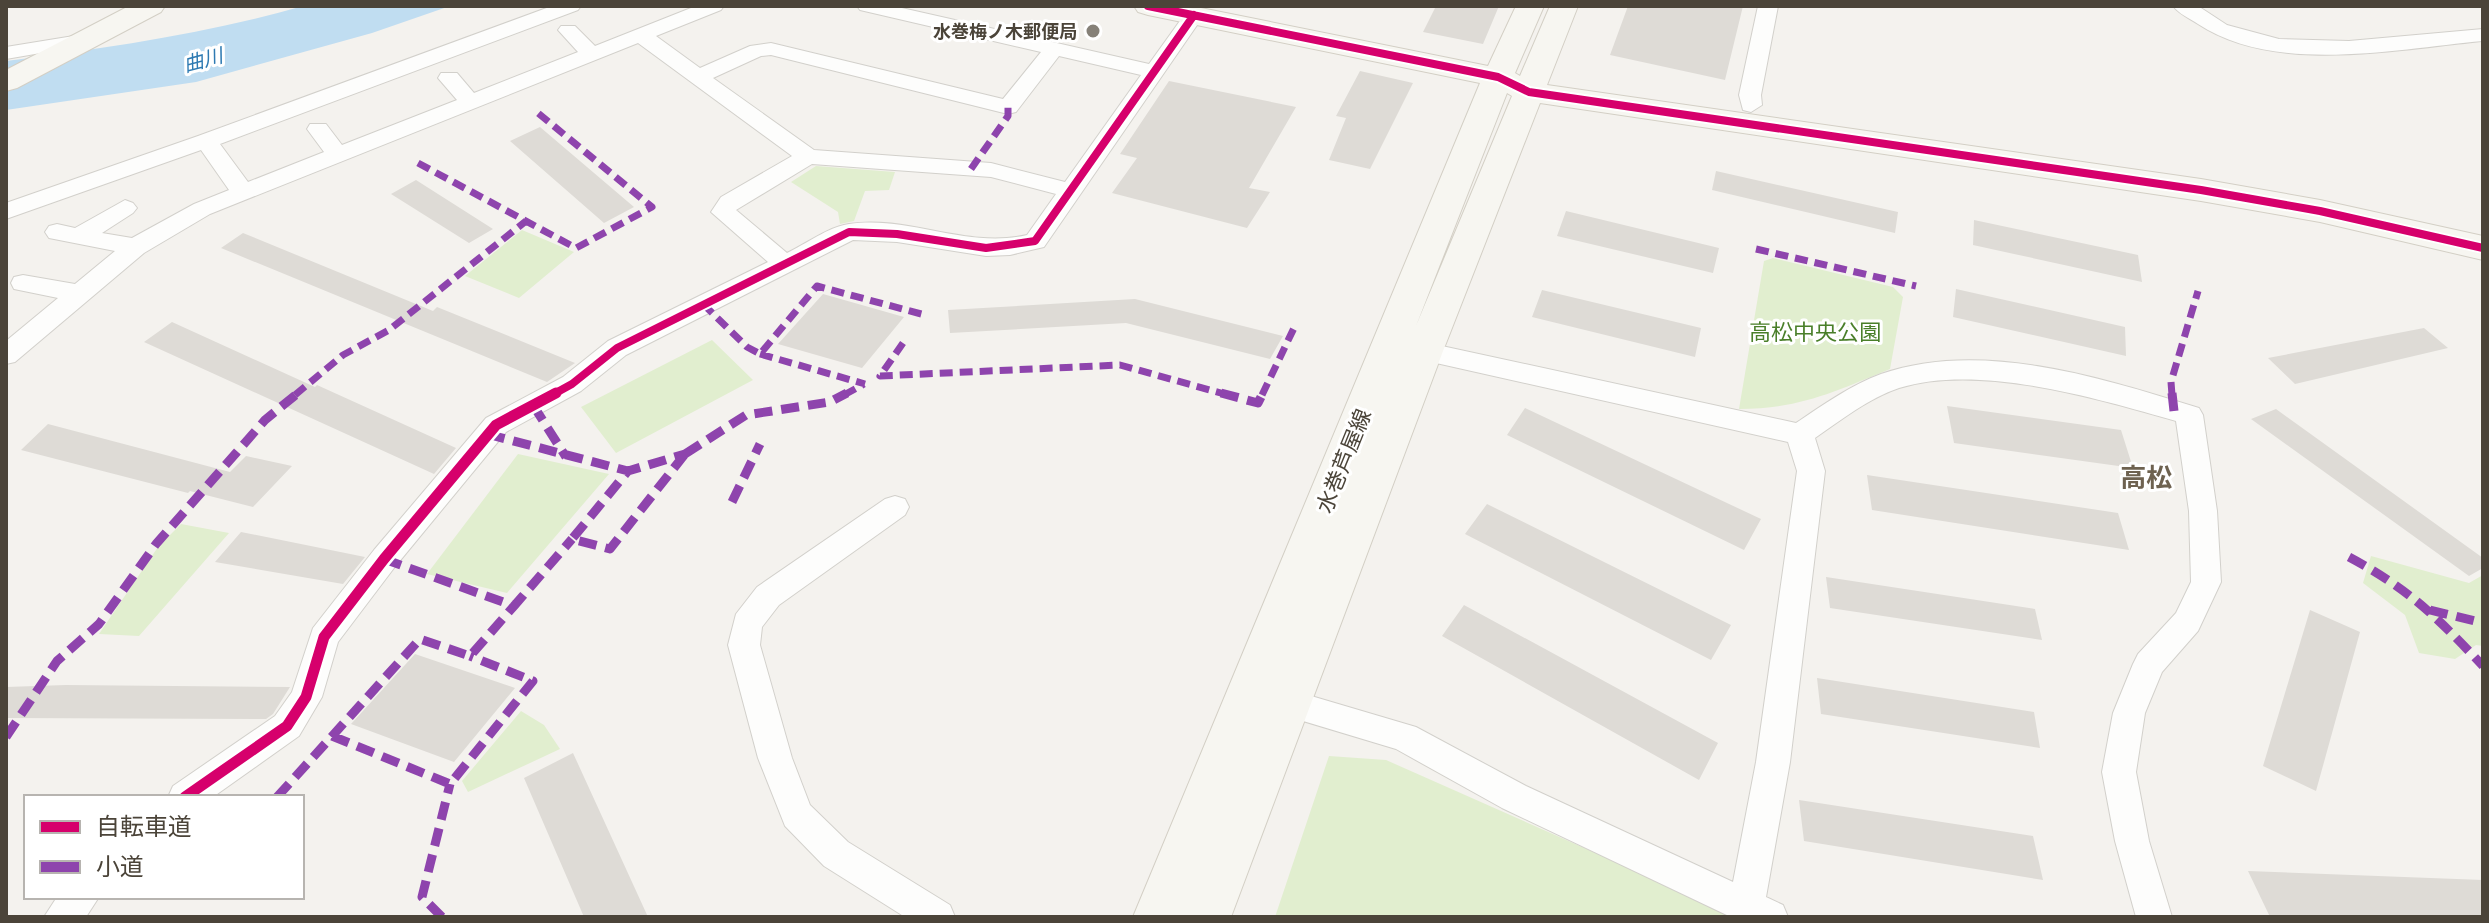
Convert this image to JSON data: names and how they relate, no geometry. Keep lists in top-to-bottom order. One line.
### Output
{"streets":{"street":["水巻芦屋線"]},"districts":["高松"],"water":["曲川"],"parks":["高松中央公園"],"places":["水巻梅ノ木郵便局"],"legend":["自転車道","小道"]}
